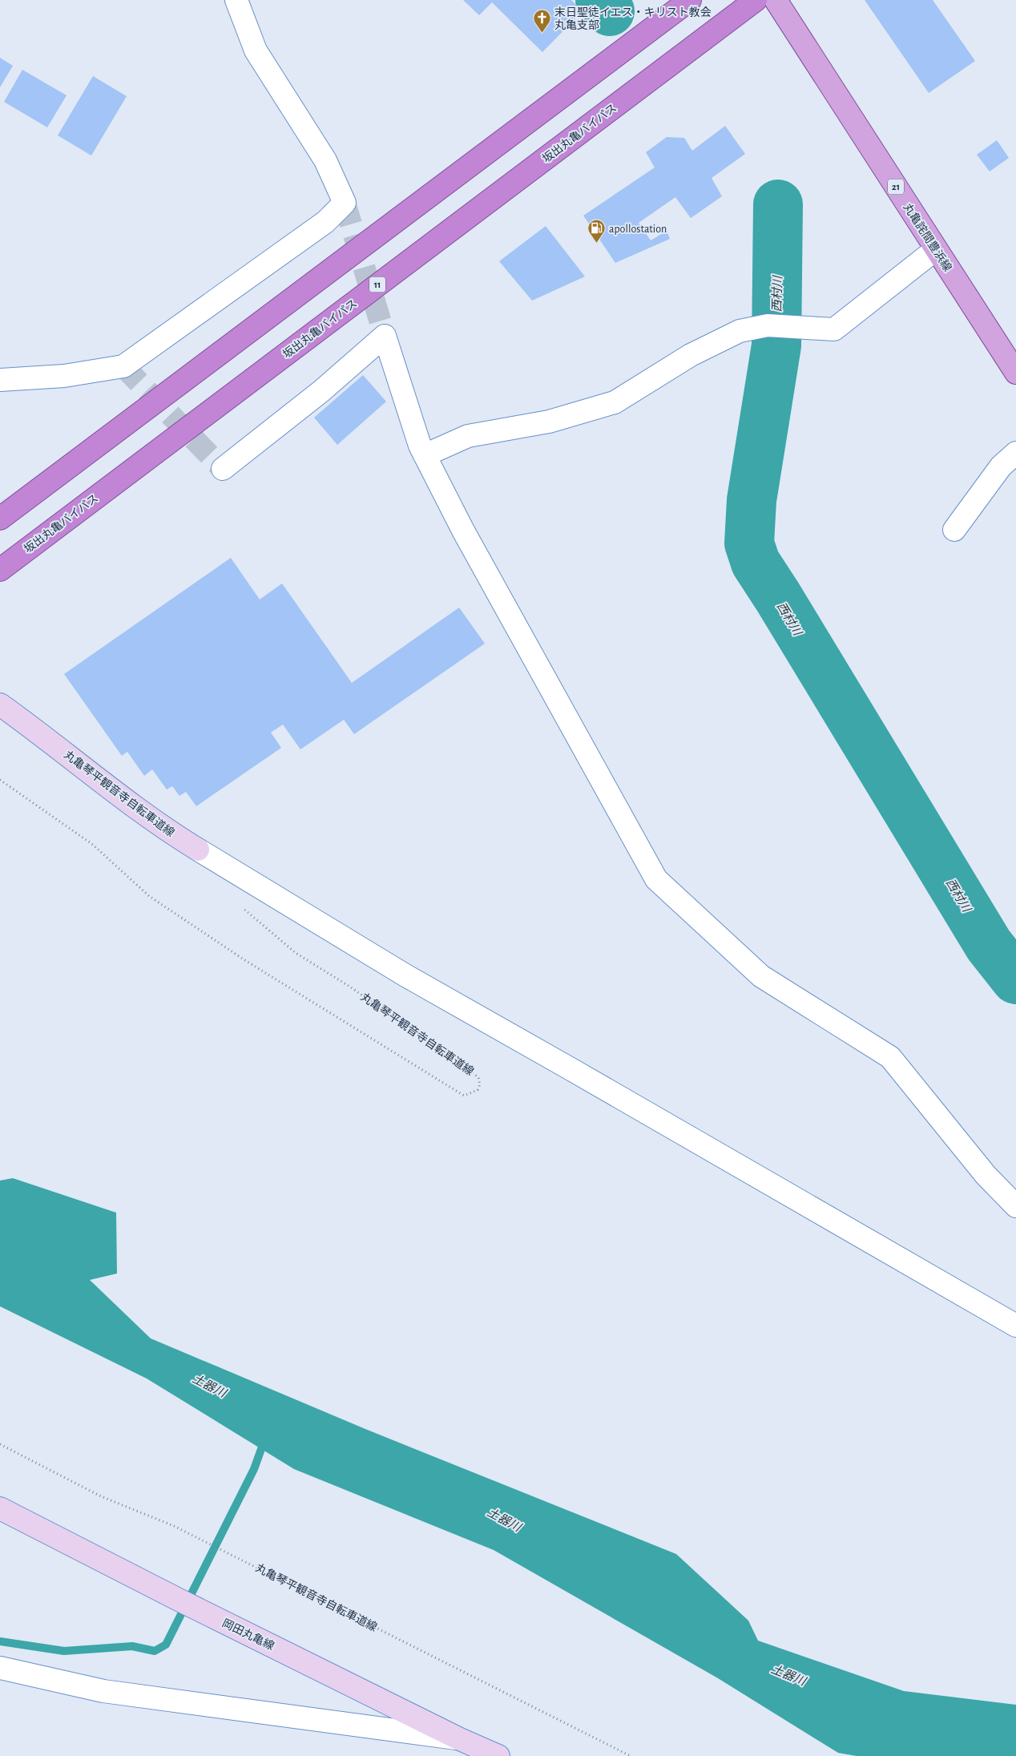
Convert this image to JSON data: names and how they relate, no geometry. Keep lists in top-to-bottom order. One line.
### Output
{"streets":{"highway":["坂出丸亀バイパス","11"],"main road":["21","丸亀詫間豊浜線","丸亀琴平観音寺自転車道線","岡田丸亀線"]},"water":["西村川","土器川"],"places":{"church":["末日聖徒イエス・キリスト教会 丸亀支部"],"fuel station":["apollostation"]}}
